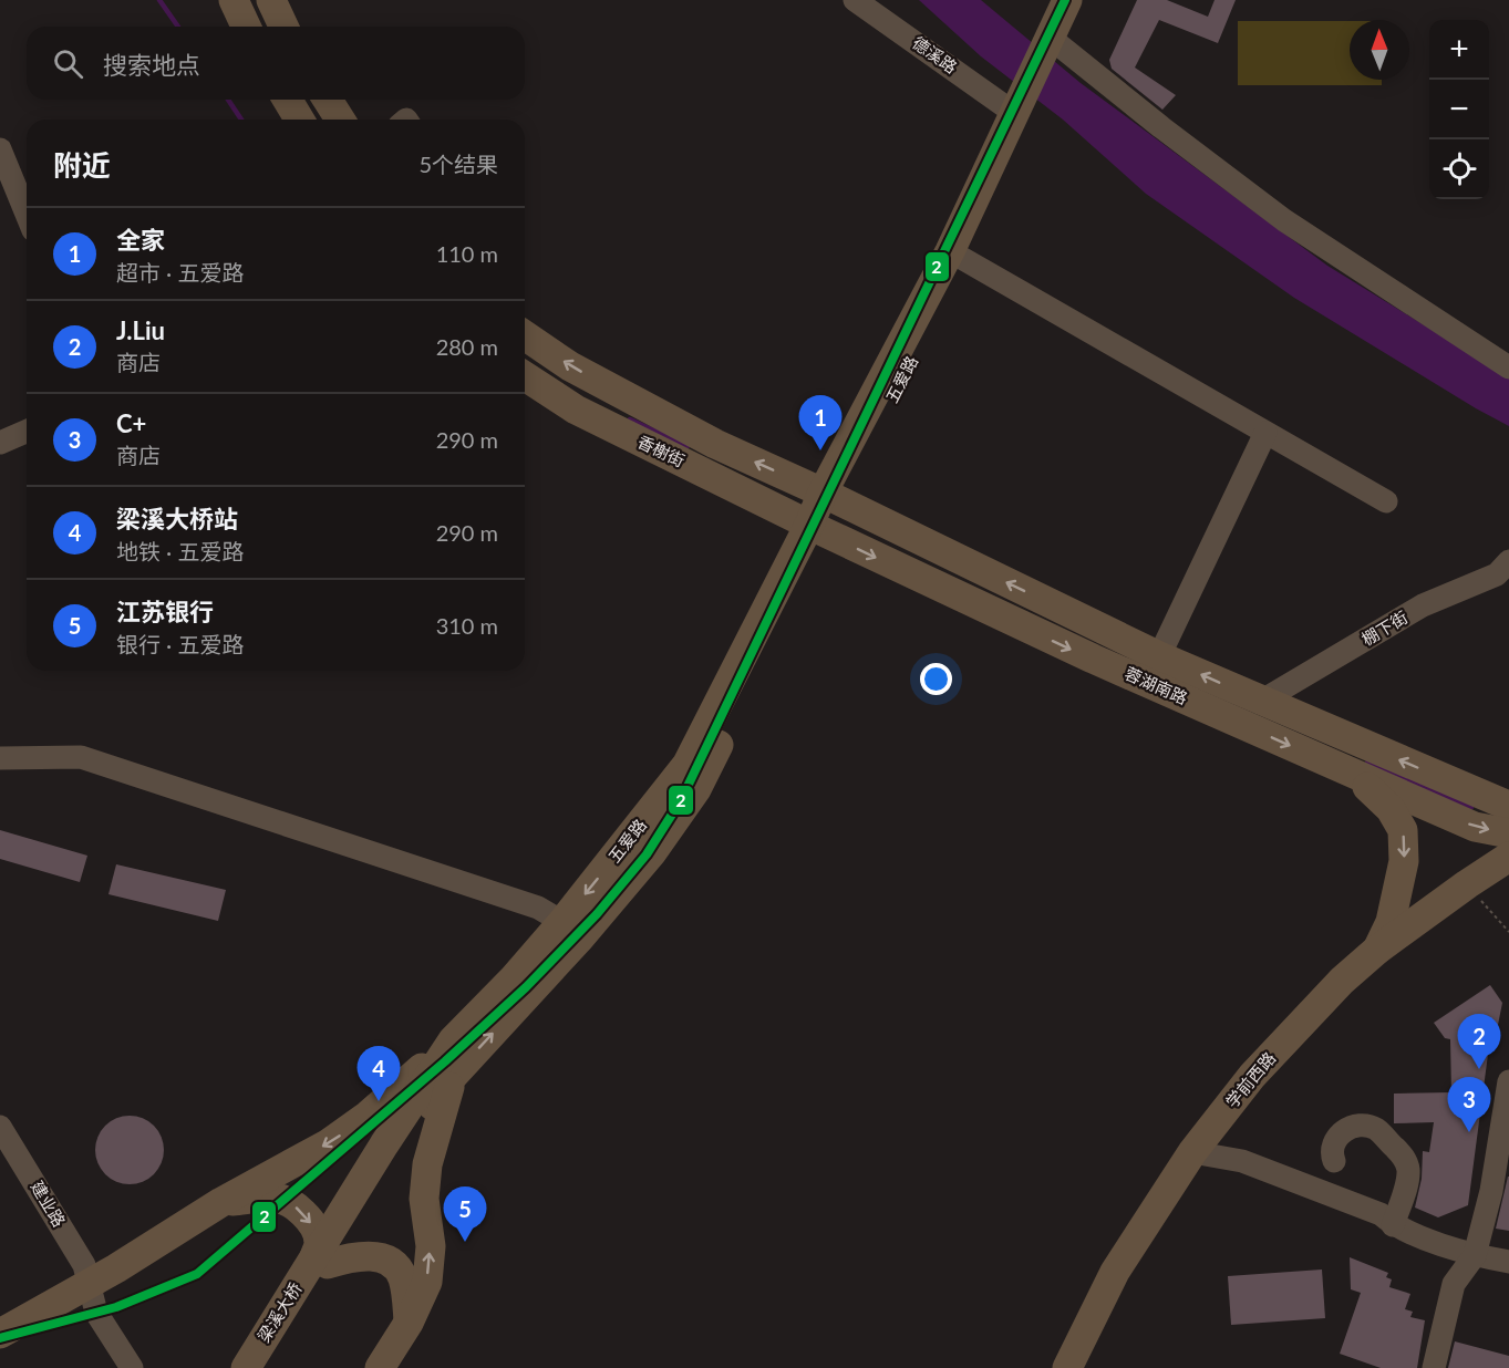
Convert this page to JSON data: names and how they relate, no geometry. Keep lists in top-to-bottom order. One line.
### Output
{"streets":{"main road":["五爱路","香榭街","蓉湖南路","学前西路","梁溪大桥"],"street":["德溪路","棚下街","建业路"]},"crossings":[["德溪路","五爱路"],["五爱路","香榭街"],["五爱路","蓉湖南路"],["五爱路","梁溪大桥"],["香榭街","蓉湖南路"],["棚下街","蓉湖南路"]],"lines":["transit line 2"],"north":"top","page":{"map_buttons":["+","−"],"search":"搜索地点","heading":["附近","5个结果"],"list":[{"mark":"1","name":"全家","note":"超市 · 五爱路","value":"110 m"},{"mark":"2","name":"J.Liu","note":"商店","value":"280 m"},{"mark":"3","name":"C+","note":"商店","value":"290 m"},{"mark":"4","name":"梁溪大桥站","note":"地铁 · 五爱路","value":"290 m"},{"mark":"5","name":"江苏银行","note":"银行 · 五爱路","value":"310 m"}],"pins":["1","2","4","3","5"]}}
